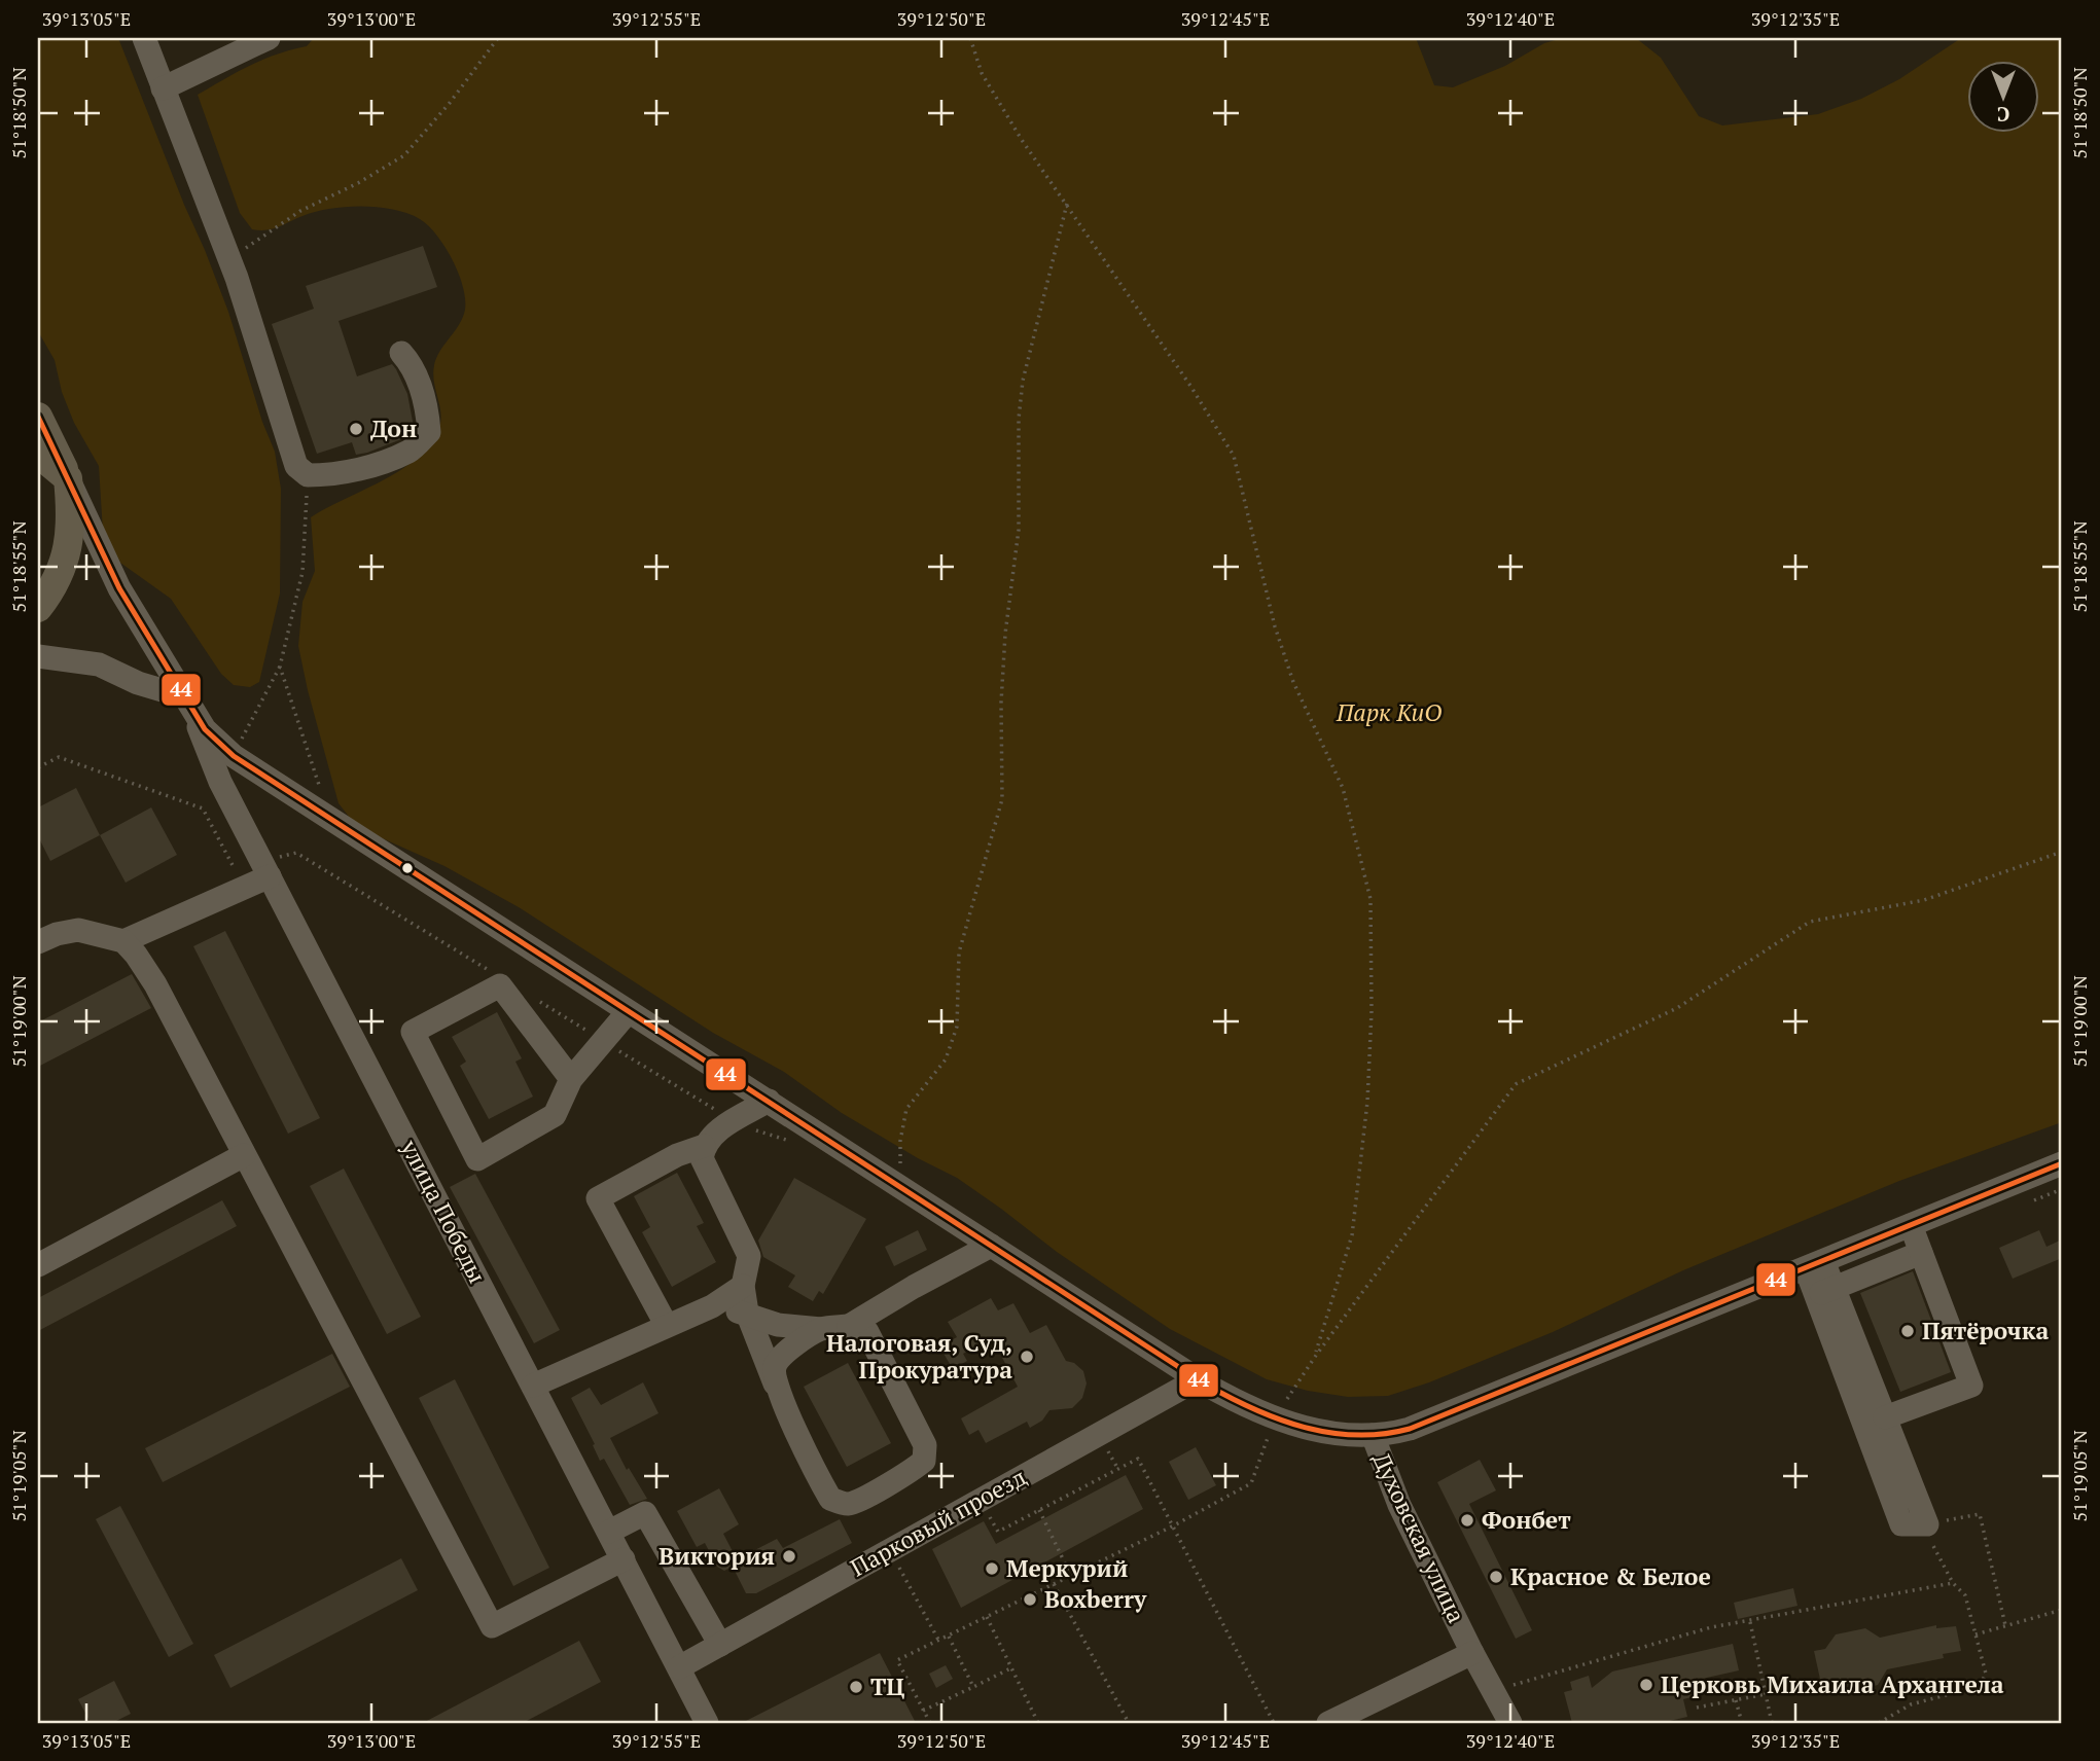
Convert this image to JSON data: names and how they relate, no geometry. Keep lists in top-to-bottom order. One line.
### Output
{"streets":{"street":["улица Победы","Парковый проезд","Духовская улица"]},"crossings":[["улица Победы","Парковый проезд"]],"parks":["Парк КиО"],"places":["Дон","Пятёрочка","Налоговая, Суд, Прокуратура","Фонбет","Виктория","Меркурий","Красное & Белое","Boxberry","Церковь Михаила Архангела","ТЦ"],"lines":["transit line 44"],"north":"bottom","coordinates":["39°13'05\"E","39°13'00\"E","39°12'55\"E","39°12'50\"E","39°12'45\"E","39°12'40\"E","39°12'35\"E","51°18'50\"N","51°18'55\"N","51°19'00\"N","51°19'05\"N"]}
